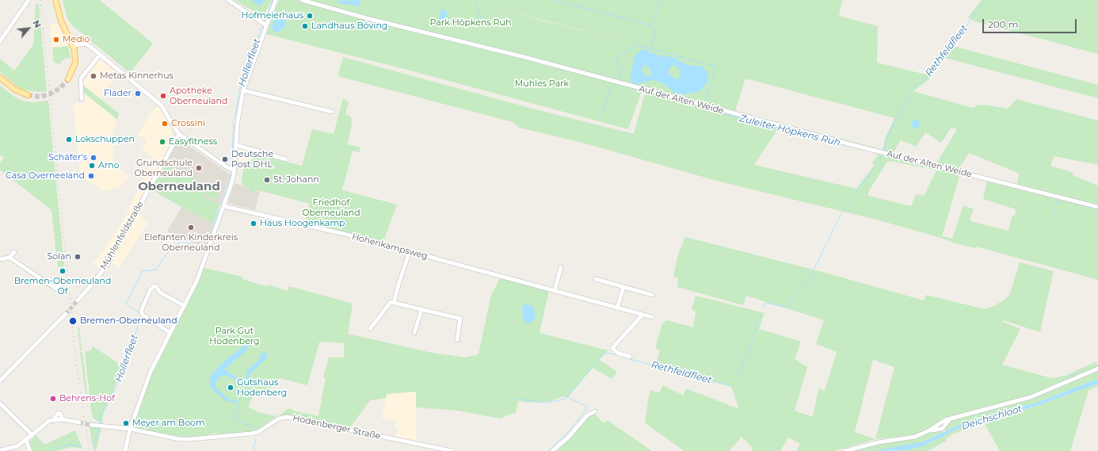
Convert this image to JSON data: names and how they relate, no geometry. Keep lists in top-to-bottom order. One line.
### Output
{"streets":{"street":["Auf der Alten Weide","Mühlenfeldstraße","Hohenkampsweg","Hodenberger Straße"]},"districts":["Oberneuland"],"water":["Rethfeldfleet","Hollerfleet","Zuleiter Höpkens Ruh","Deichschloot"],"parks":["Park Höpkens Ruh","Muhles Park","Friedhof Oberneuland","Park Gut Hodenberg"],"places":["Hofmeierhaus","Landhaus Böving","Medio","Metas Kinnerhus","Flader","Apotheke Oberneuland","Crossini","Lokschuppen","Easyfitness","Schäfer's","Deutsche Post DHL","Arno","Grundschule Oberneuland","Casa Overneeland","St. Johann","Haus Hoogenkamp","Elefanten Kinderkreis Oberneuland","Solan","Bremen-Oberneuland Of","Bremen-Oberneuland","Gutshaus Hodenberg","Behrens-Hof","Meyer am Boom"],"scale_bar":"200 m","north":"top right"}
